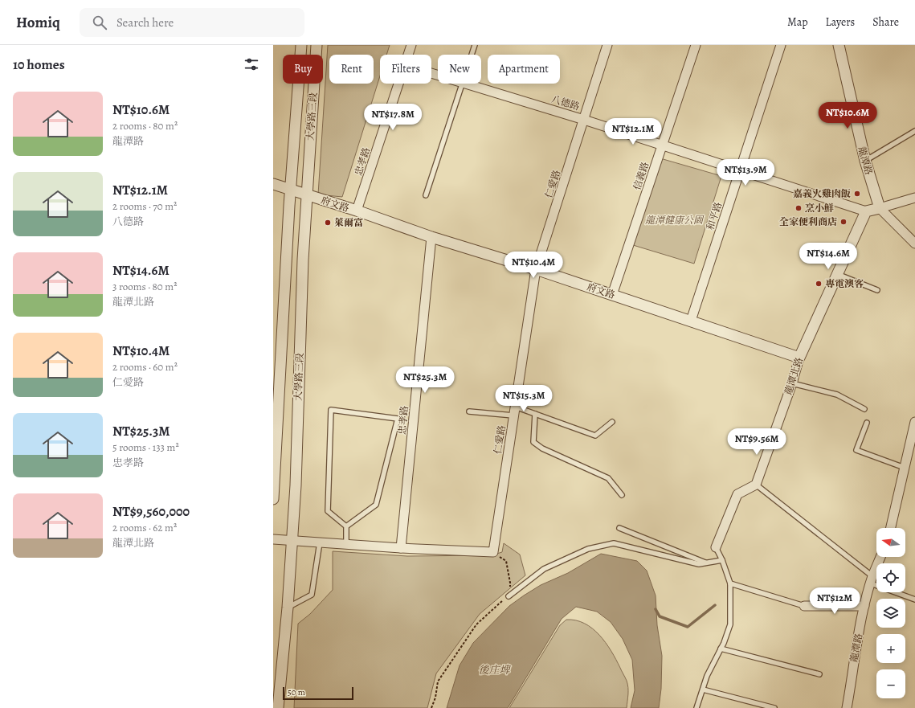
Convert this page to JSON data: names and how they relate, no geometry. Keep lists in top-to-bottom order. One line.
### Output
{"streets":{"street":["八德路","大學路三段","龍潭路","忠孝路","信義路","仁愛路","府文路","和平路","龍潭北路"]},"crossings":[["八德路","信義路"],["八德路","仁愛路"],["八德路","和平路"],["八德路","龍潭北路"],["大學路三段","府文路"],["忠孝路","府文路"],["信義路","府文路"],["仁愛路","府文路"],["府文路","和平路"],["府文路","龍潭北路"]],"water":["後庄埤"],"parks":["龍潭健康公園"],"places":["嘉義火雞肉飯","烹小鮮","全家便利商店","萊爾富","專電澳客"],"scale_bar":"50 m","north":"left","page":{"header":"Homiq","search":"Search here","nav":["Map","Layers","Share"],"heading":"10 homes","chip":["Buy","Rent","Filters","New","Apartment"],"list":[{"name":"NT$10.6M","note":"2 rooms · 80 m² · 龍潭路"},{"name":"NT$12.1M","note":"2 rooms · 70 m² · 八德路"},{"name":"NT$14.6M","note":"3 rooms · 80 m² · 龍潭北路"},{"name":"NT$10.4M","note":"2 rooms · 60 m² · 仁愛路"},{"name":"NT$25.3M","note":"5 rooms · 133 m² · 忠孝路"},{"name":"NT$9,560,000","note":"2 rooms · 62 m² · 龍潭北路"}],"price":["NT$10.6M","NT$17.8M","NT$12.1M","NT$13.9M","NT$14.6M","NT$10.4M","NT$25.3M","NT$15.3M","NT$9.56M","NT$12M"],"map_buttons":["+","−"],"scale":"50 m"}}
